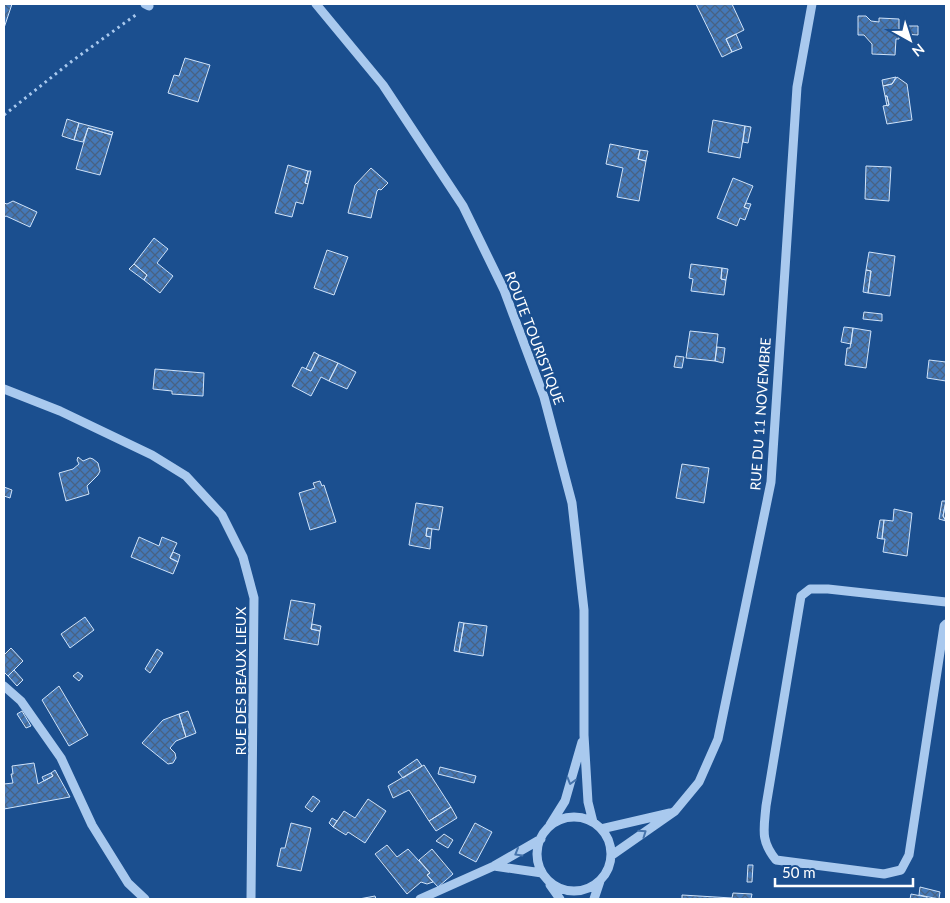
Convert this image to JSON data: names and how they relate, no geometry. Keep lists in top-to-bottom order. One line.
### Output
{"streets":{"street":["ROUTE TOURISTIQUE","RUE DU 11 NOVEMBRE","RUE DES BEAUX LIEUX"]},"crossings":[["ROUTE TOURISTIQUE","RUE DU 11 NOVEMBRE"]],"scale_bar":"50 m","north":"bottom right"}
